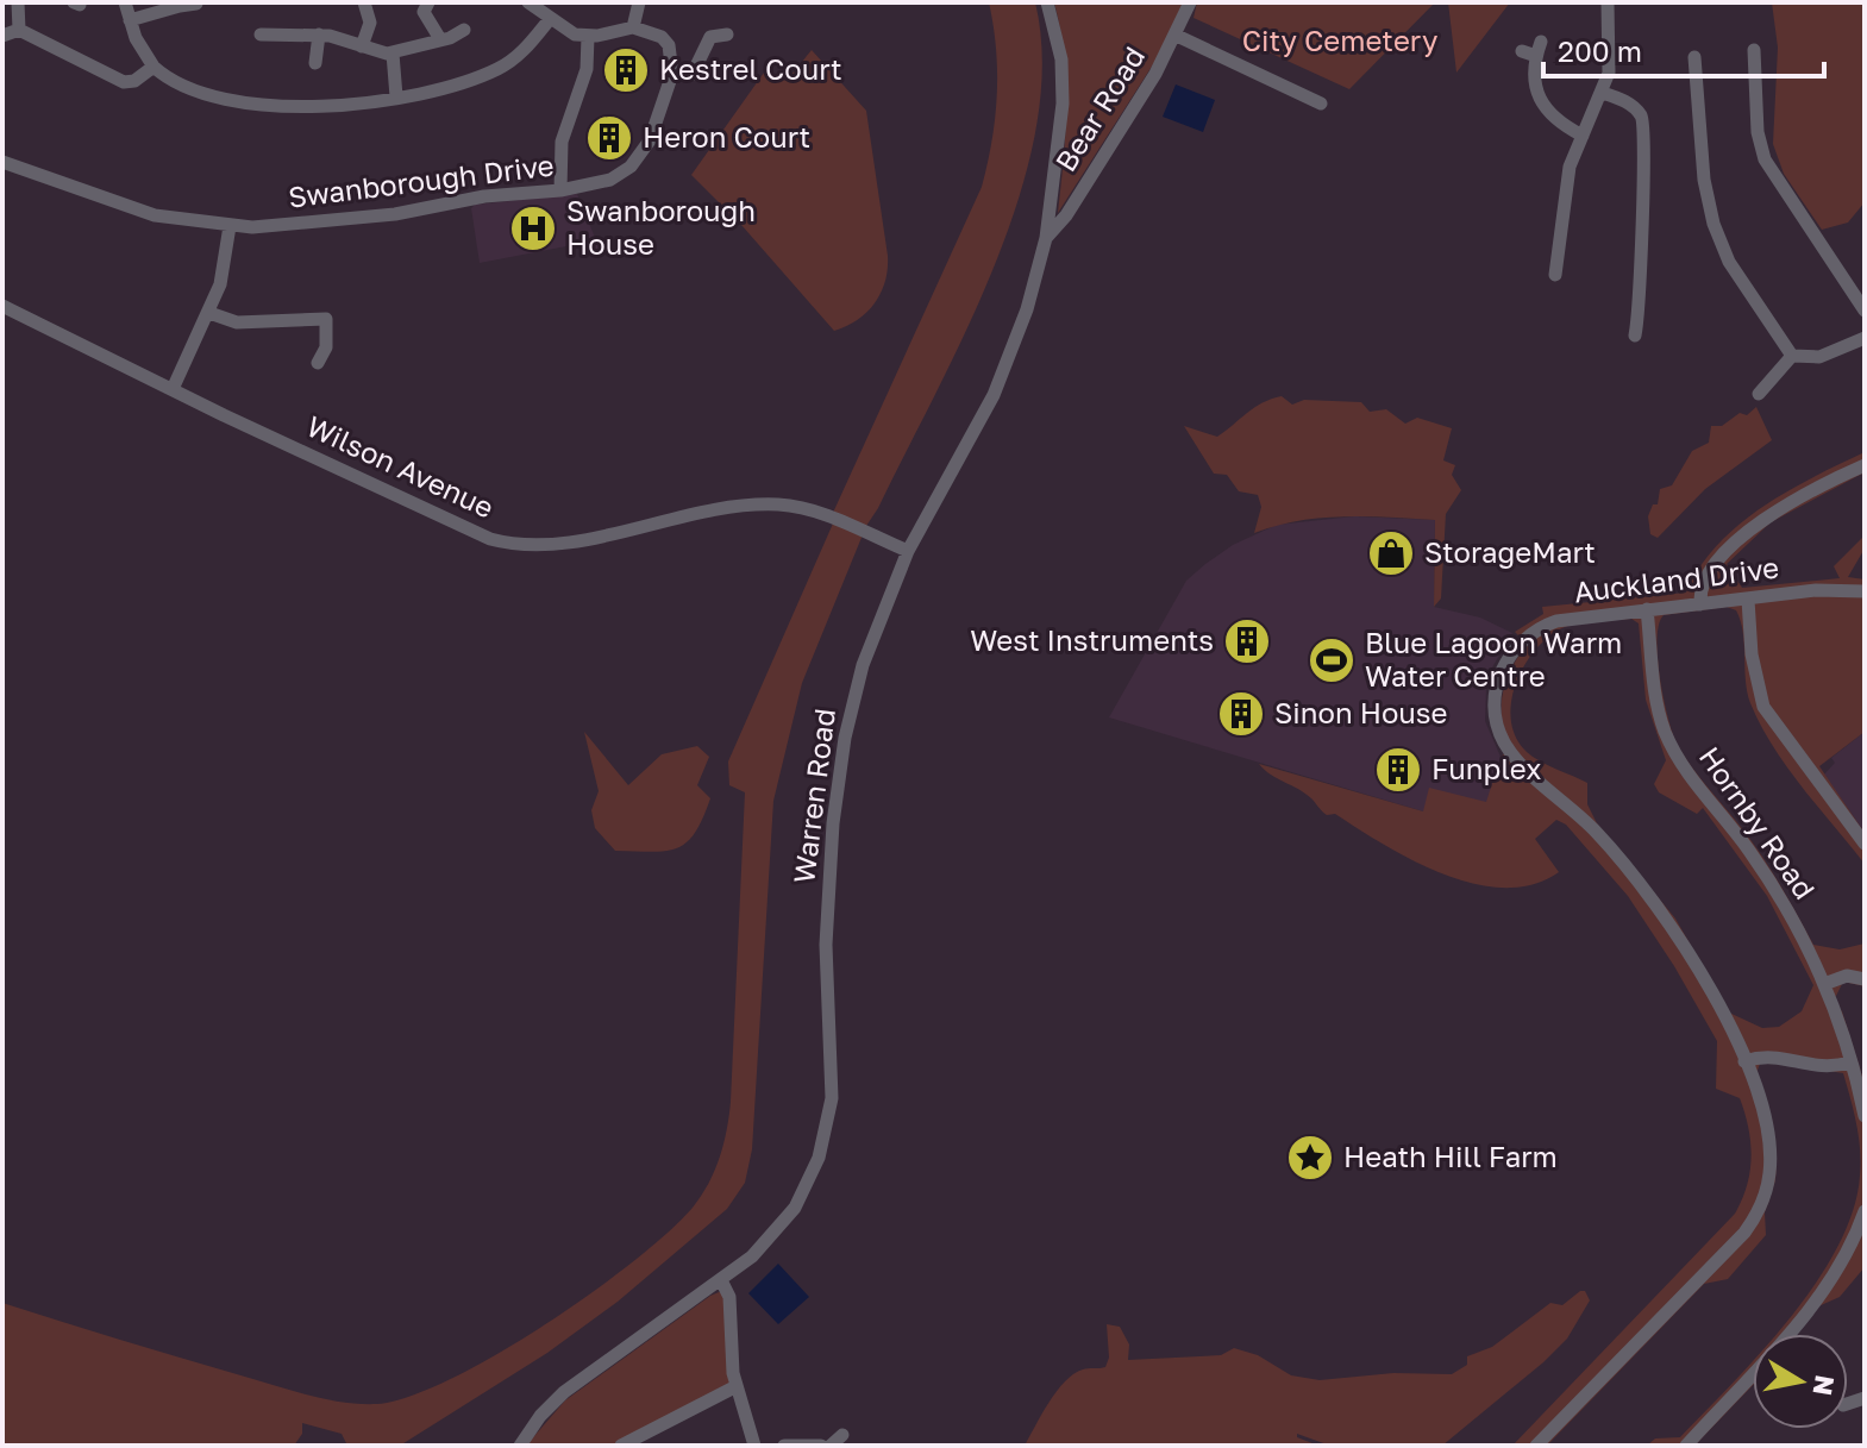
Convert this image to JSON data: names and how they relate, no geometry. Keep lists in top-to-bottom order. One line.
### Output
{"streets":{"street":["Bear Road","Swanborough Drive","Wilson Avenue","Auckland Drive","Warren Road","Hornby Road"]},"crossings":[["Bear Road","Warren Road"],["Wilson Avenue","Warren Road"],["Auckland Drive","Hornby Road"]],"parks":["City Cemetery"],"places":{"building":["Kestrel Court","Heron Court","West Instruments","Sinon House","Funplex"],"hospital":["Swanborough House"],"shop":["StorageMart"],"sports":["Blue Lagoon Warm Water Centre"],"place":["Heath Hill Farm"]},"scale_bar":"200 m","north":"right"}
